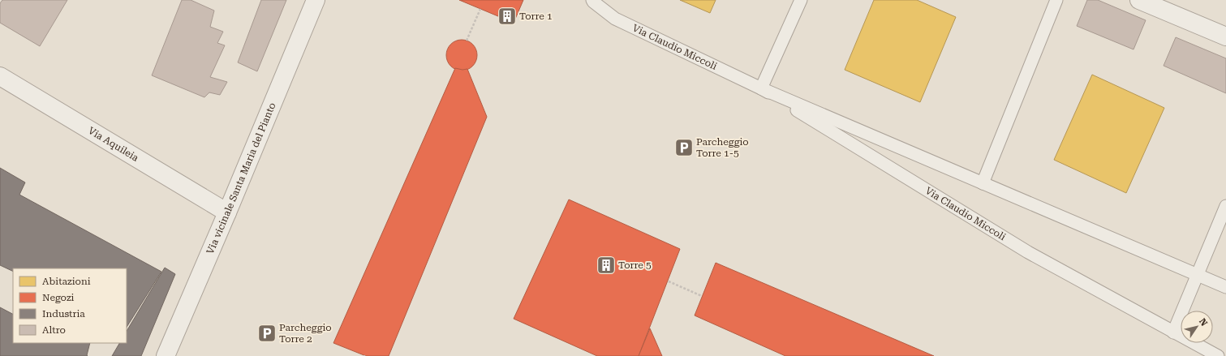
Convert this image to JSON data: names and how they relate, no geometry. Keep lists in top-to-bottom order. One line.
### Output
{"streets":{"street":["Via Aquileia","Via vicinale Santa Maria del Pianto"],"lane":["Via Claudio Miccoli"]},"crossings":[["Via Aquileia","Via vicinale Santa Maria del Pianto"]],"places":{"building":["Torre 1","Torre 5"],"parking":["Parcheggio Torre 1-5","Parcheggio Torre 2"]},"legend":["Abitazioni","Negozi","Industria","Altro"],"north":"top right"}
